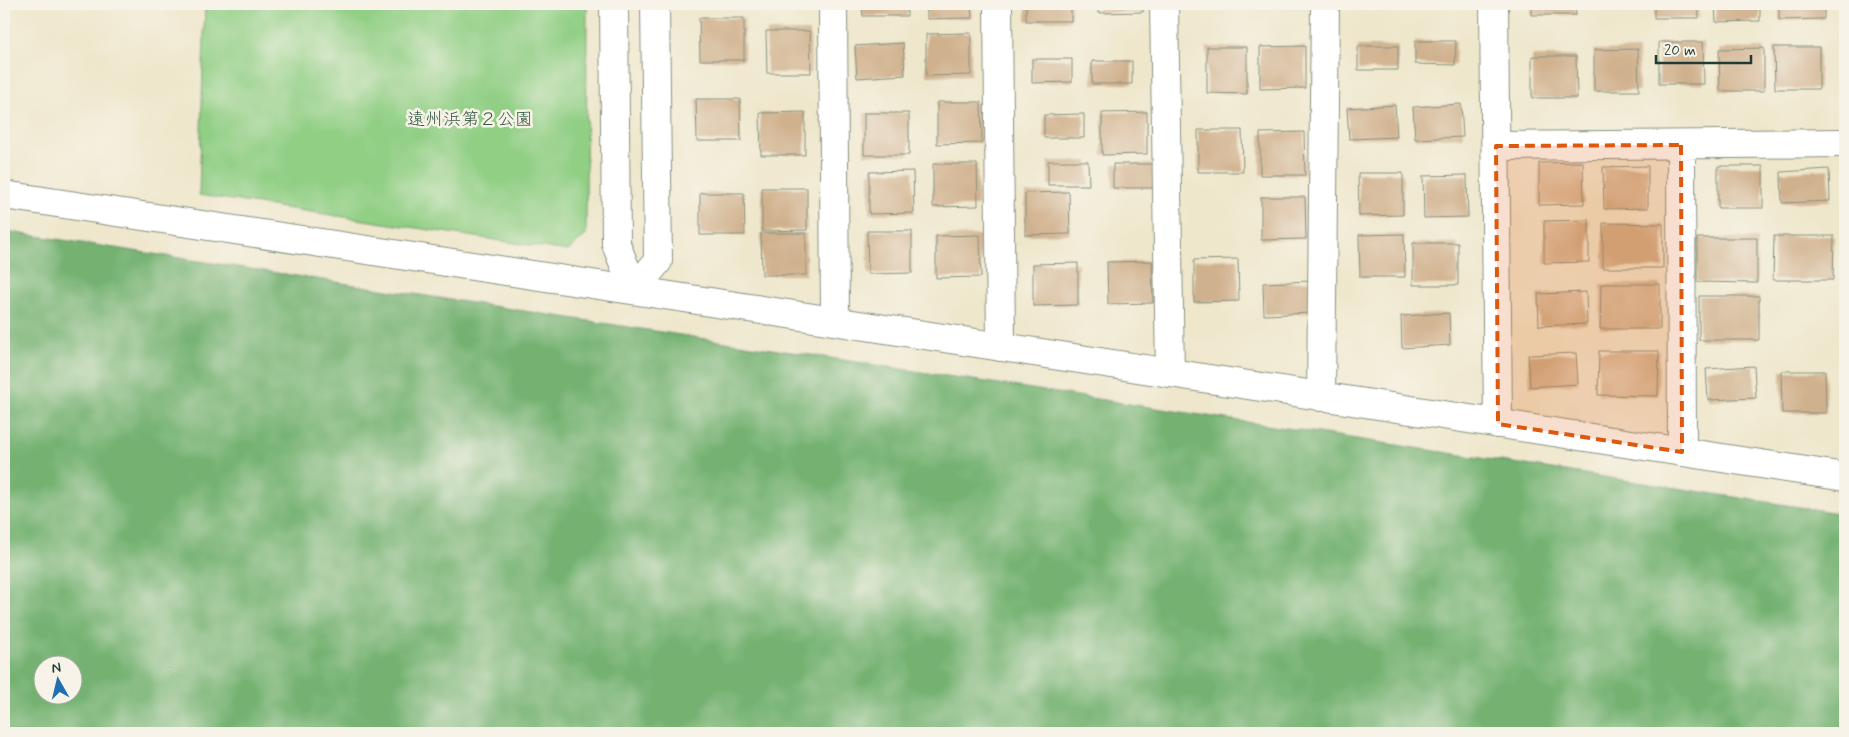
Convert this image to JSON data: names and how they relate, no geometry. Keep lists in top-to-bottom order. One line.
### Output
{"parks":["遠州浜第２公園"],"scale_bar":"20 m","north":"top"}
